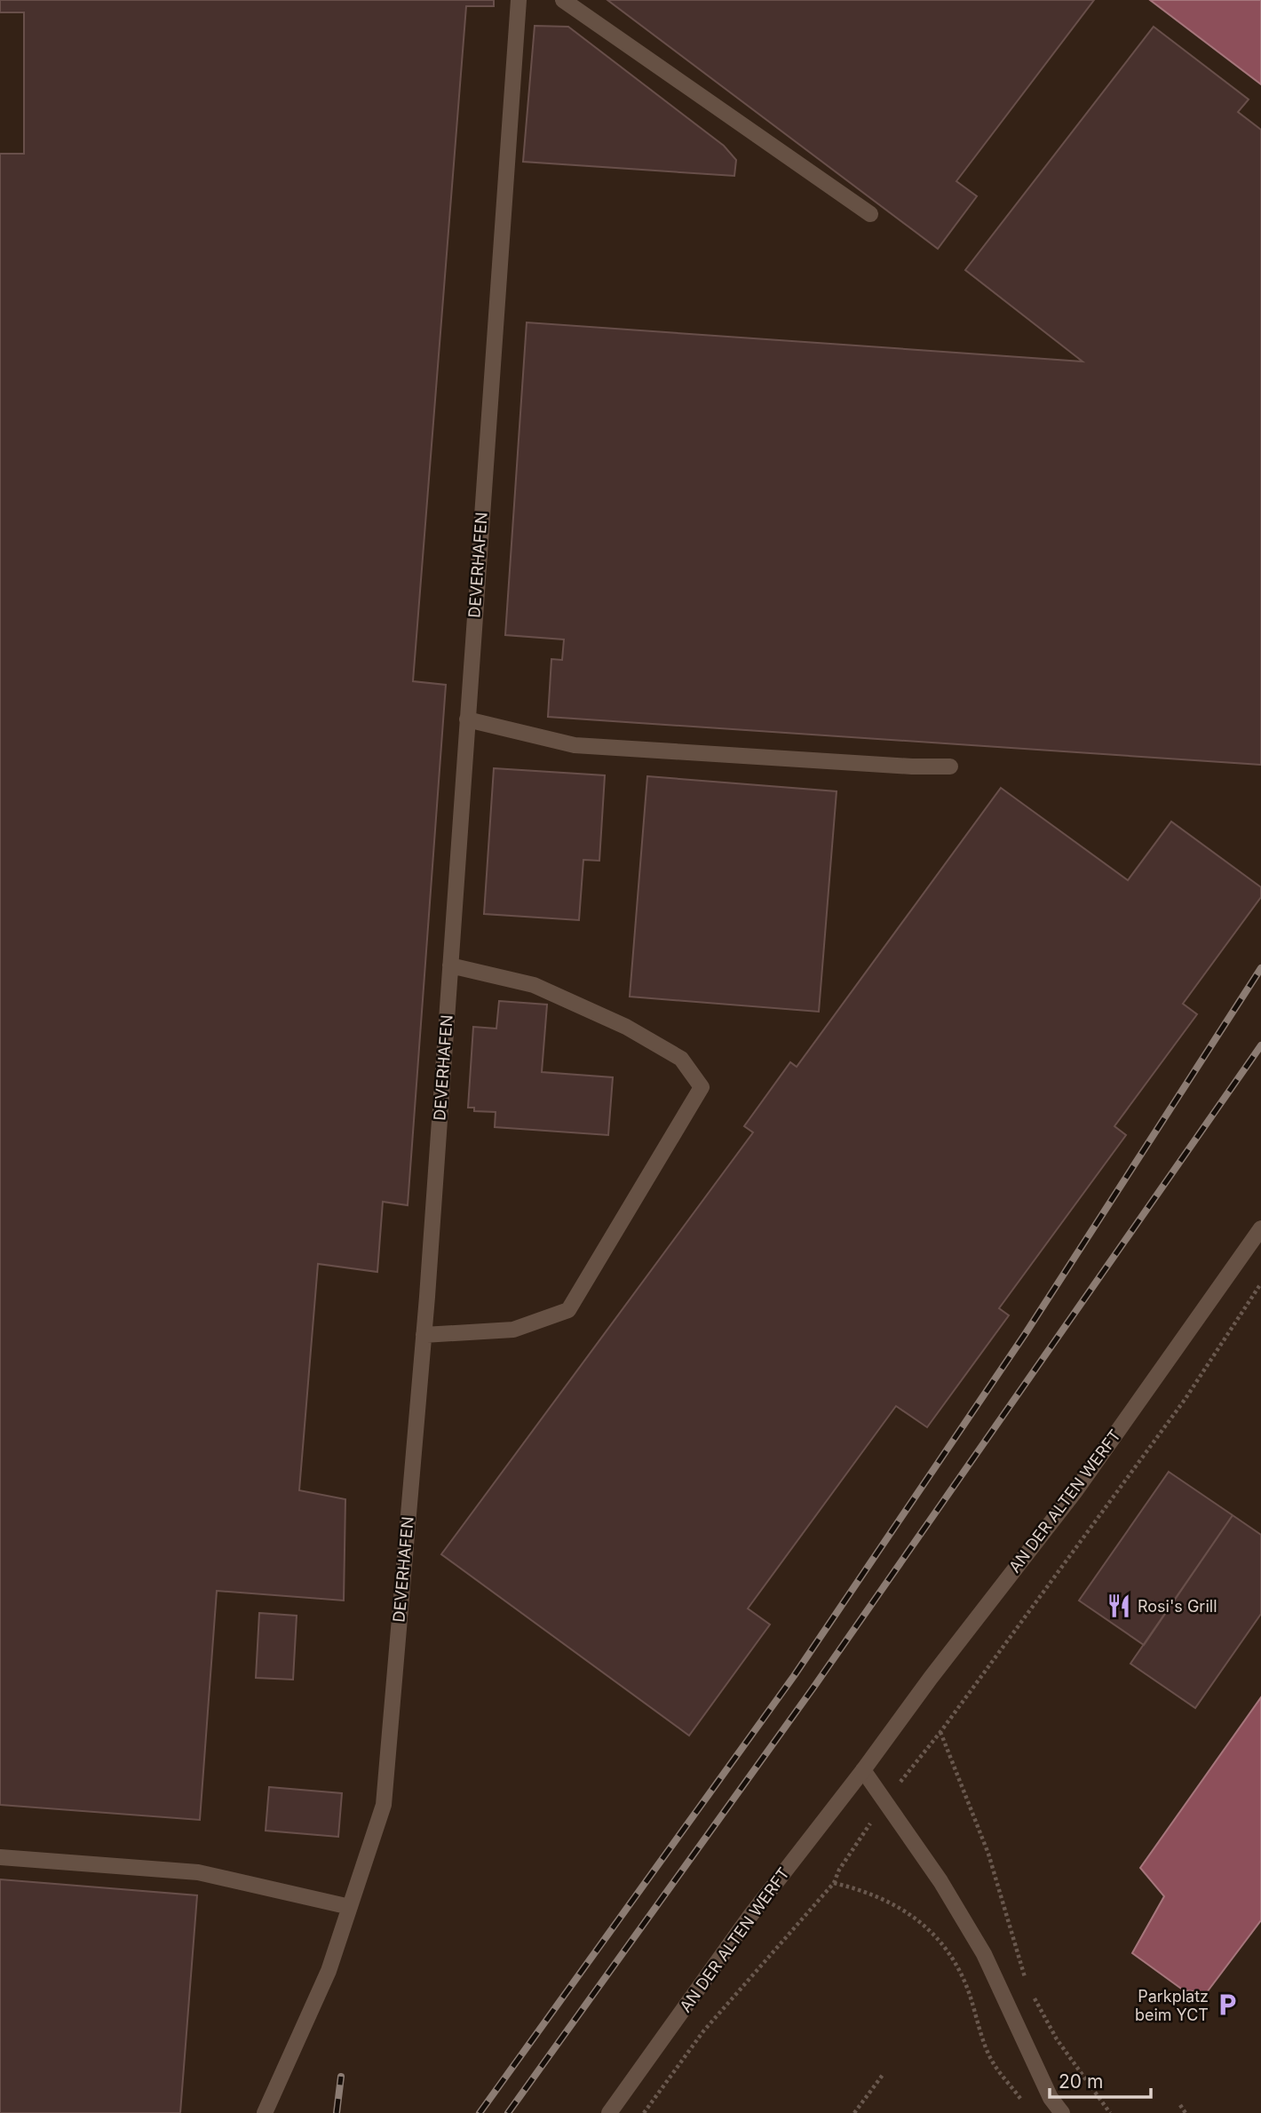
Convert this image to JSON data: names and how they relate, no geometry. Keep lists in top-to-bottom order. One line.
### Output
{"streets":{"street":["DEVERHAFEN","AN DER ALTEN WERFT"]},"places":{"restaurant":["Rosi's Grill"],"parking":["Parkplatz beim YCT"]},"scale_bar":"20 m"}
